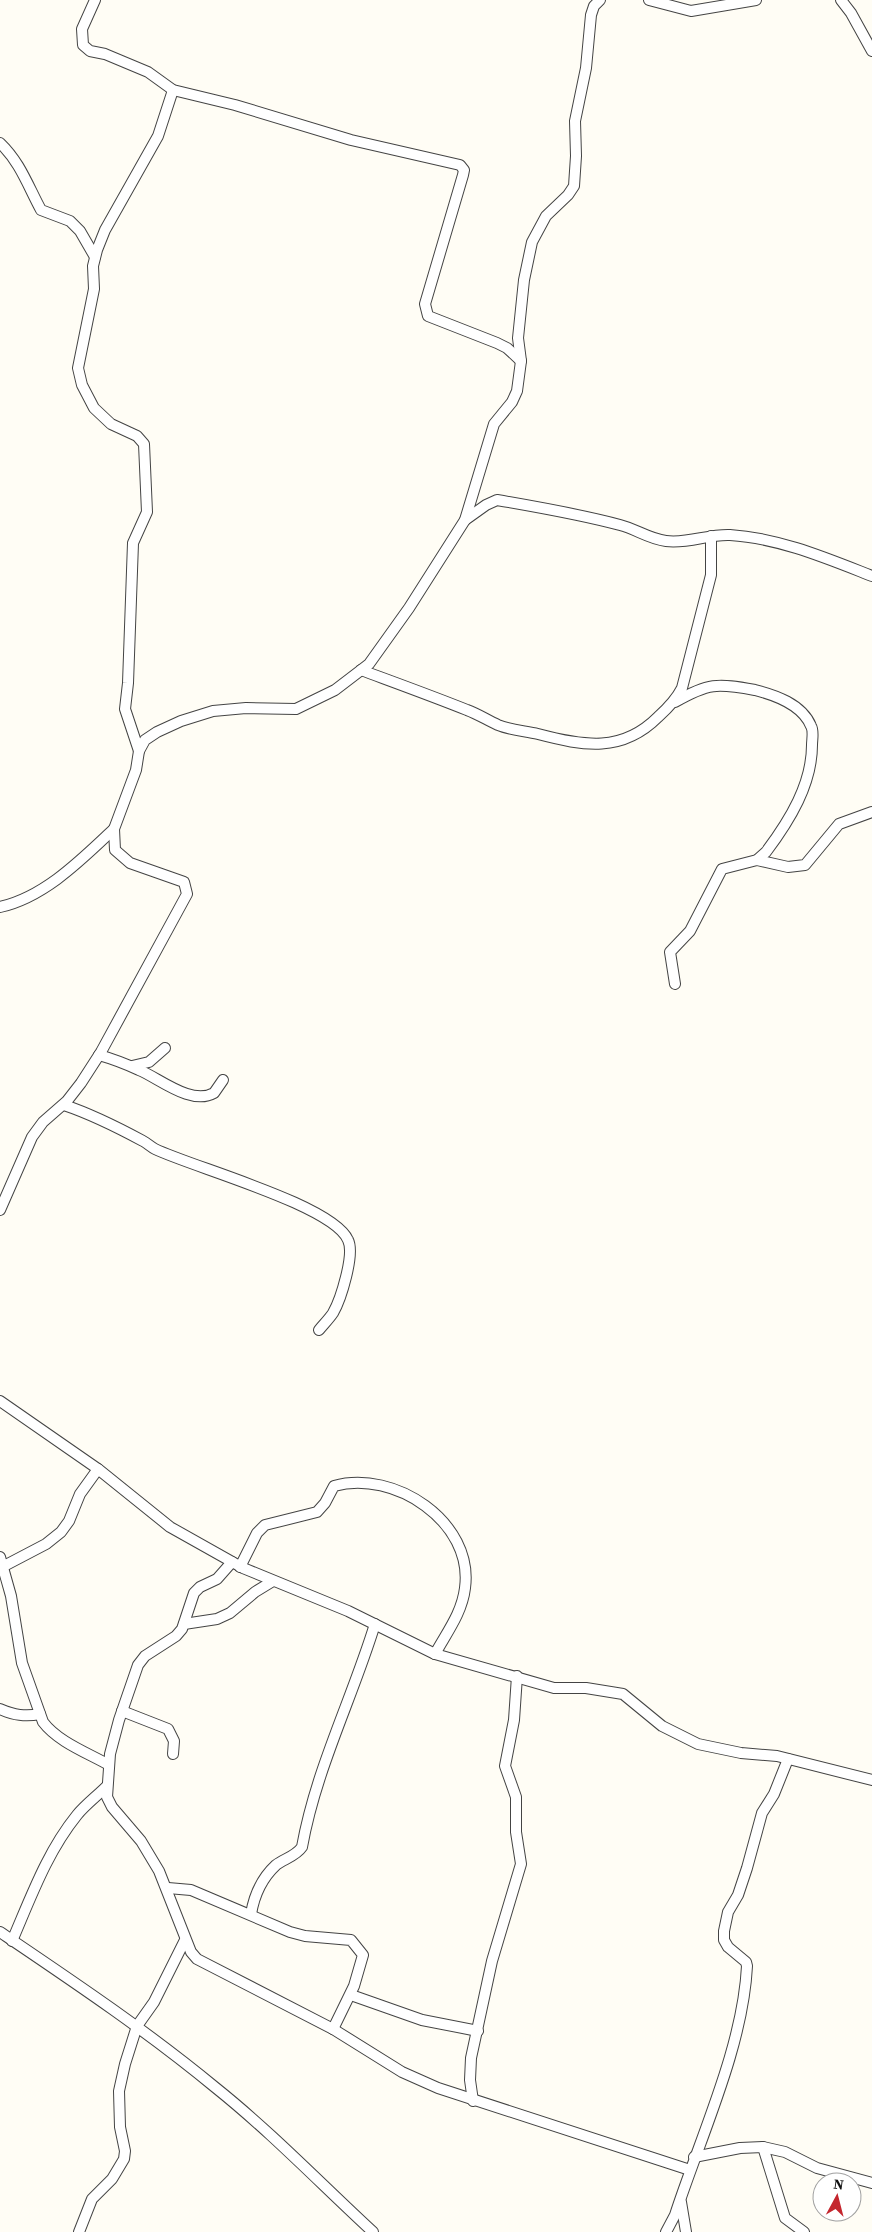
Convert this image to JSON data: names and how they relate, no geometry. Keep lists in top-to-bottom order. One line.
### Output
{"north":"top"}
